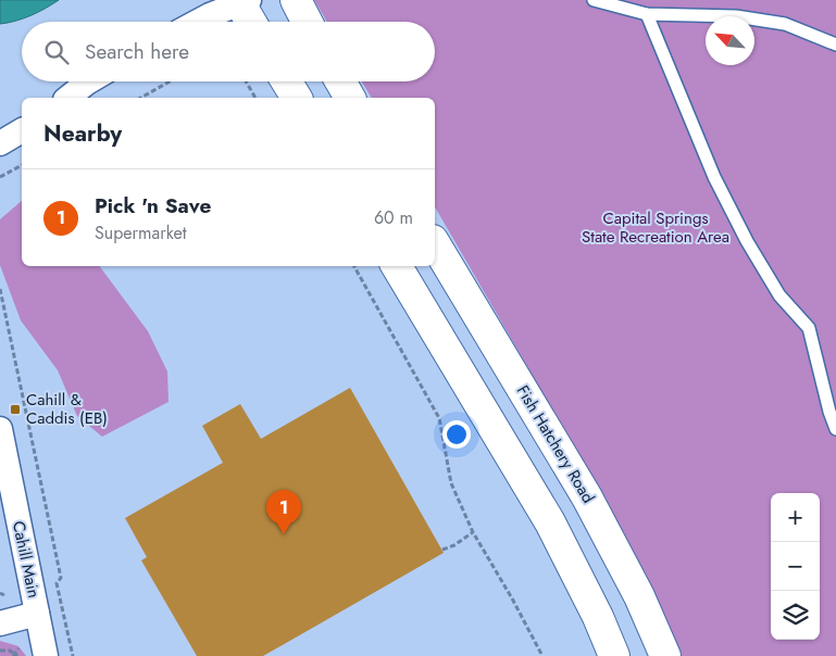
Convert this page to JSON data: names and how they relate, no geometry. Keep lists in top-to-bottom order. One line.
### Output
{"streets":{"main road":["Fish Hatchery Road"],"street":["Cahill Main"]},"parks":["Capital Springs State Recreation Area"],"places":{"transit":["Cahill & Caddis (EB)"]},"north":"top left","page":{"search":"Search here","heading":"Nearby","list":[{"mark":"1","name":"Pick 'n Save","note":"Supermarket","value":"60 m"}],"pins":"1","map_buttons":["+","−"]}}
